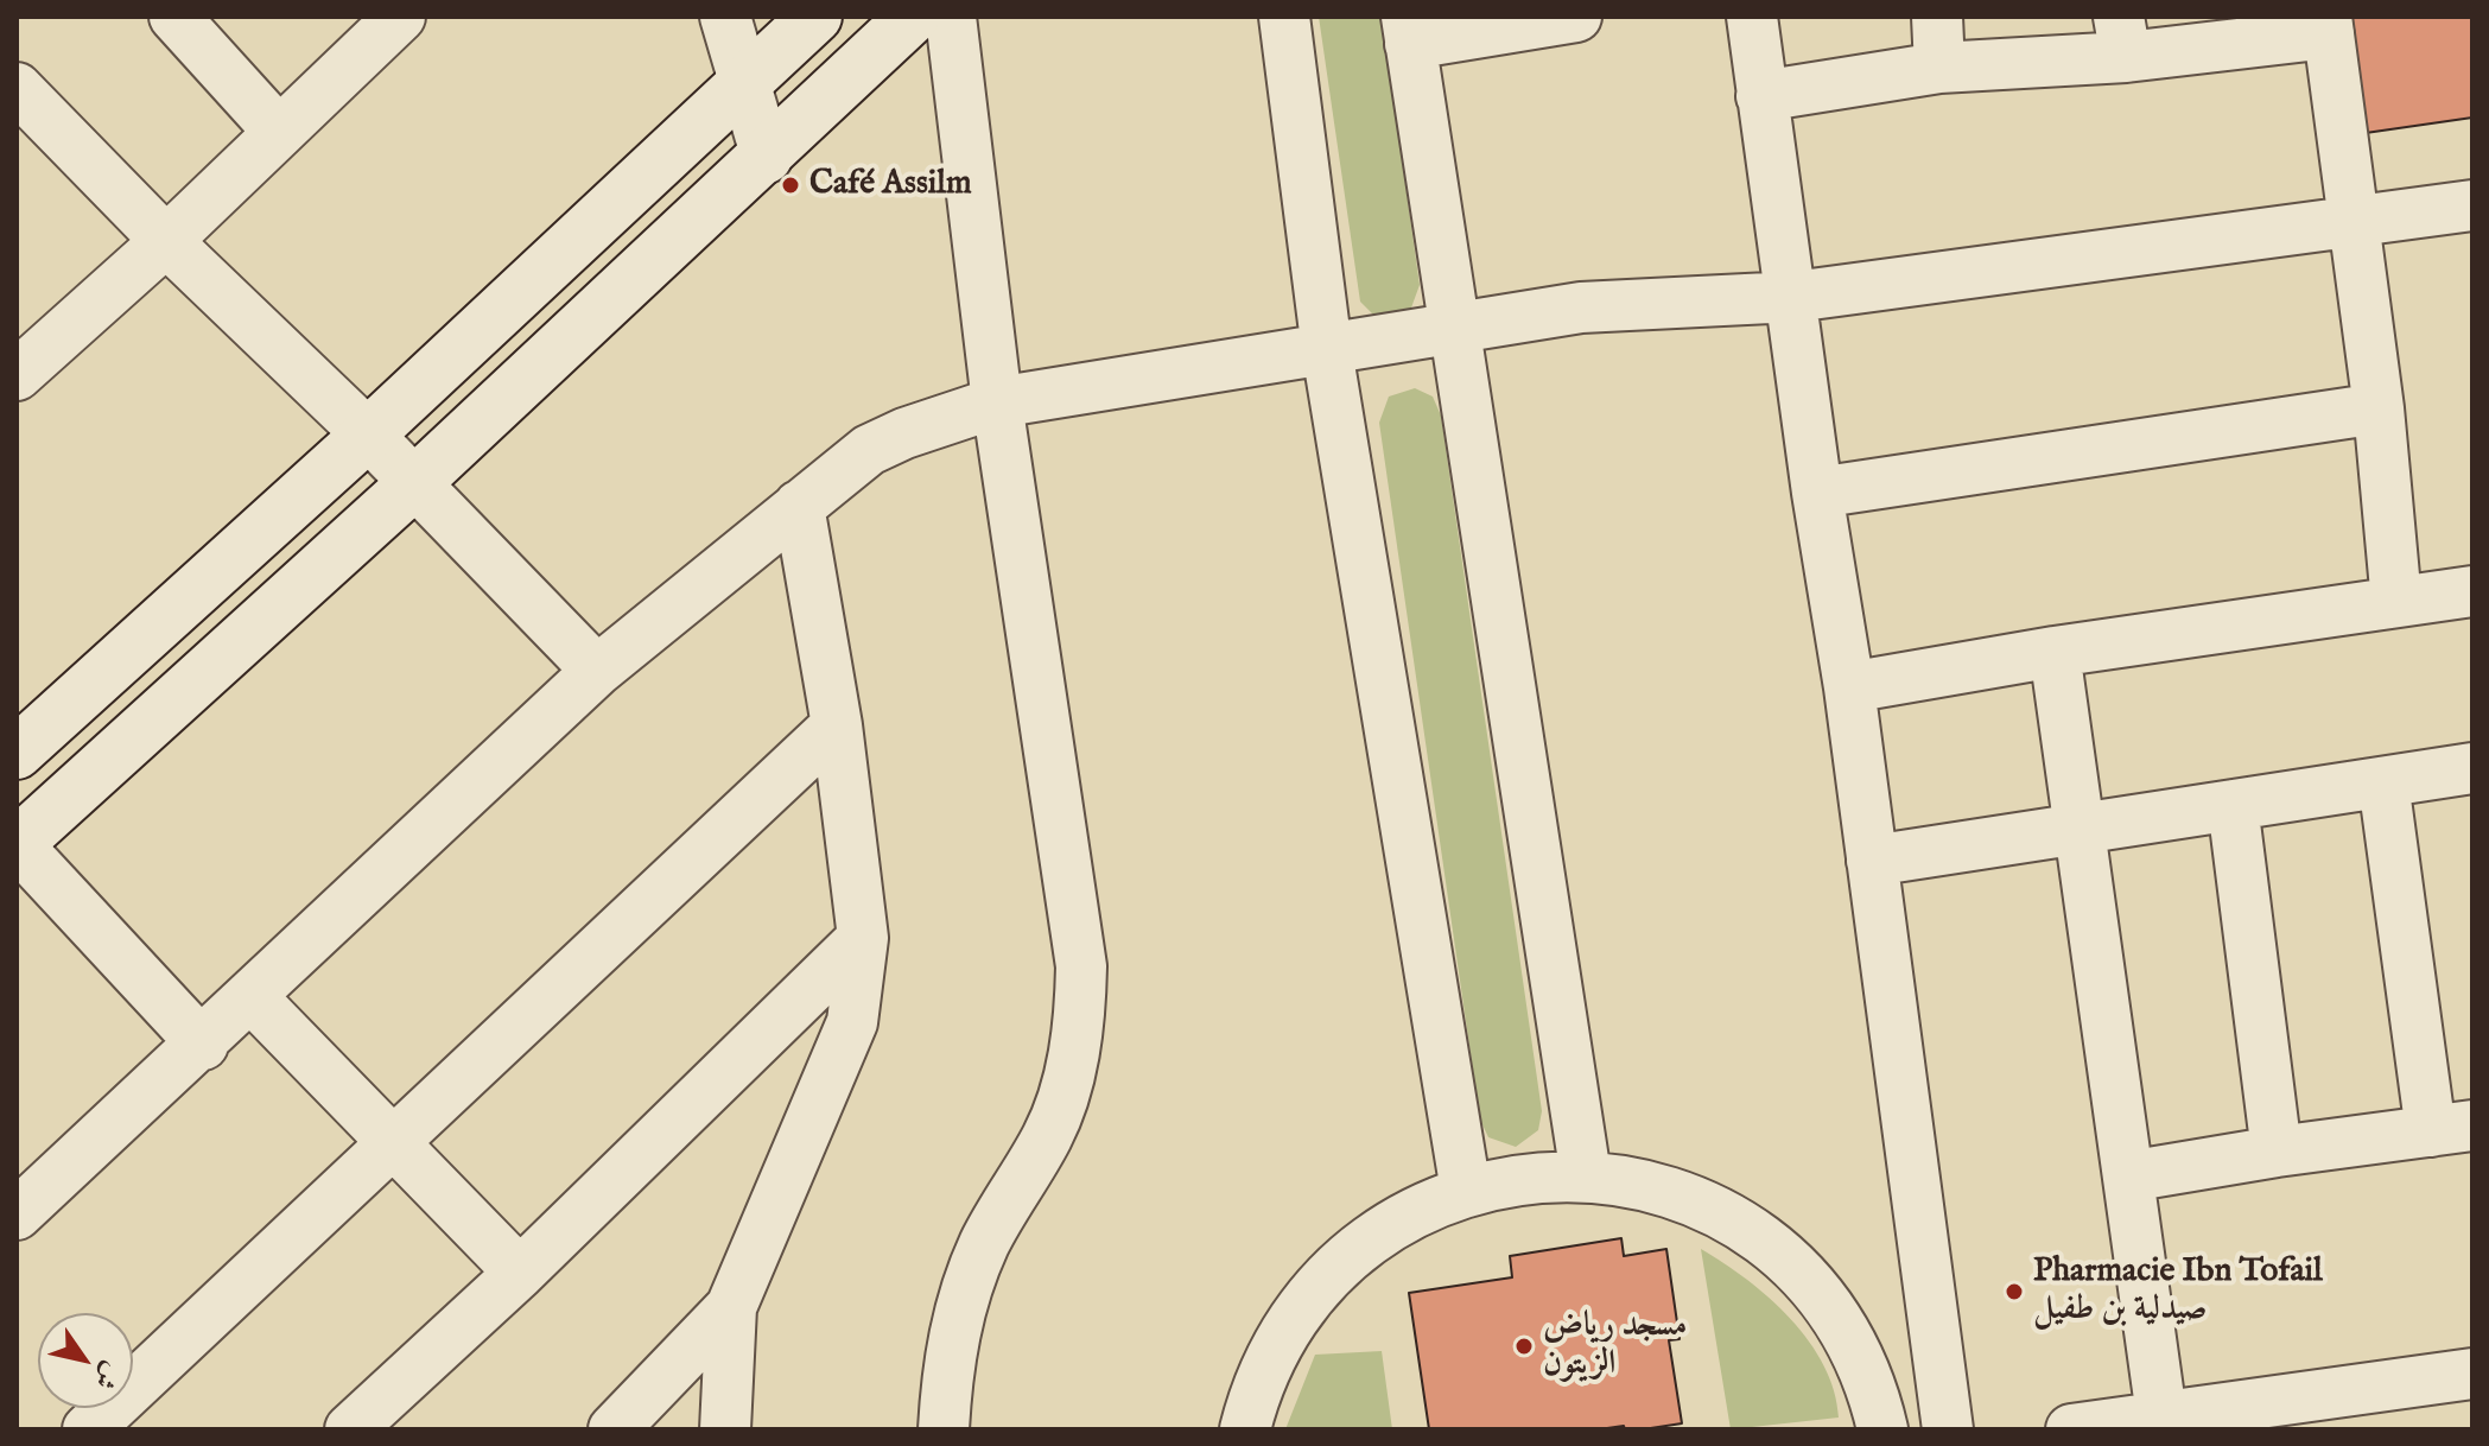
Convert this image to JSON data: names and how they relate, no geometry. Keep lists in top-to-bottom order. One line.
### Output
{"places":["Café Assilm","Pharmacie Ibn Tofail صيدلية بن طفيل","مسجد رياض الزيتون"],"north":"bottom right"}
